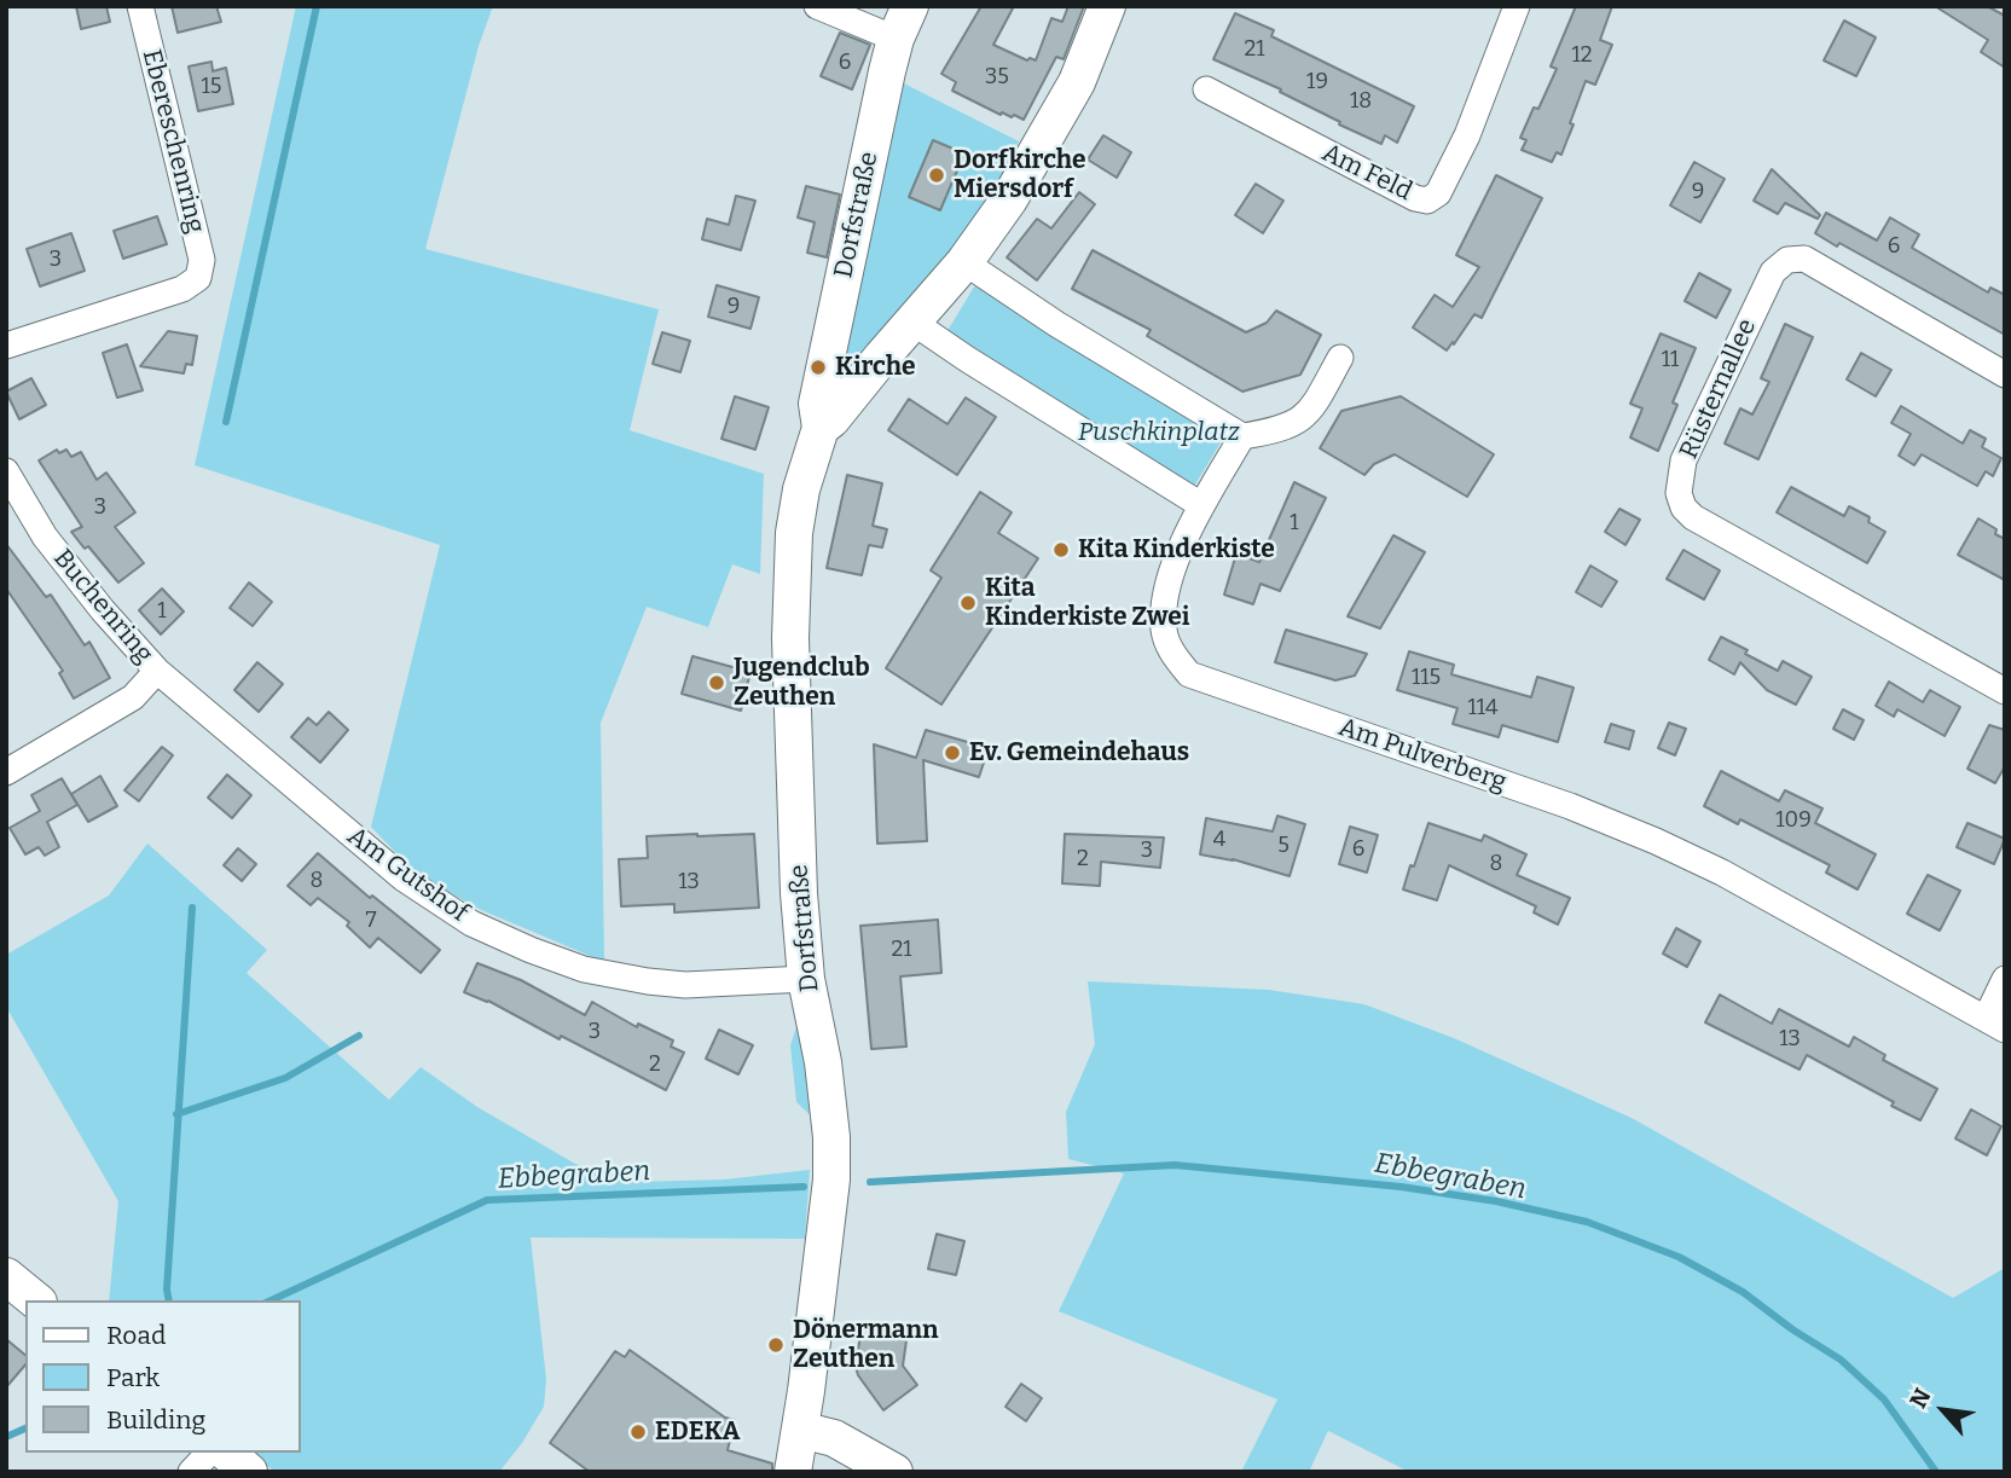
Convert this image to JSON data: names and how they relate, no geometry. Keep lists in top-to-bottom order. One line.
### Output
{"streets":{"main road":["Dorfstraße"],"street":["Ebereschenring","Am Feld","Rüsternallee","Buchenring","Am Pulverberg","Am Gutshof"]},"crossings":[["Dorfstraße","Am Gutshof"],["Buchenring","Am Gutshof"]],"water":["Ebbegraben"],"parks":["Puschkinplatz"],"places":["Dorfkirche Miersdorf","Kirche","Kita Kinderkiste","Kita Kinderkiste Zwei","Jugendclub Zeuthen","Ev. Gemeindehaus","Dönermann Zeuthen","EDEKA"],"house_numbers":["21","12","6","35","19","15","18","9","6","3","9","11","3","1","1","115","114","109","4","5","6","3","2","8","8","13","7","21","3","13","2"],"legend":["Road","Park","Building"],"north":"top left"}
